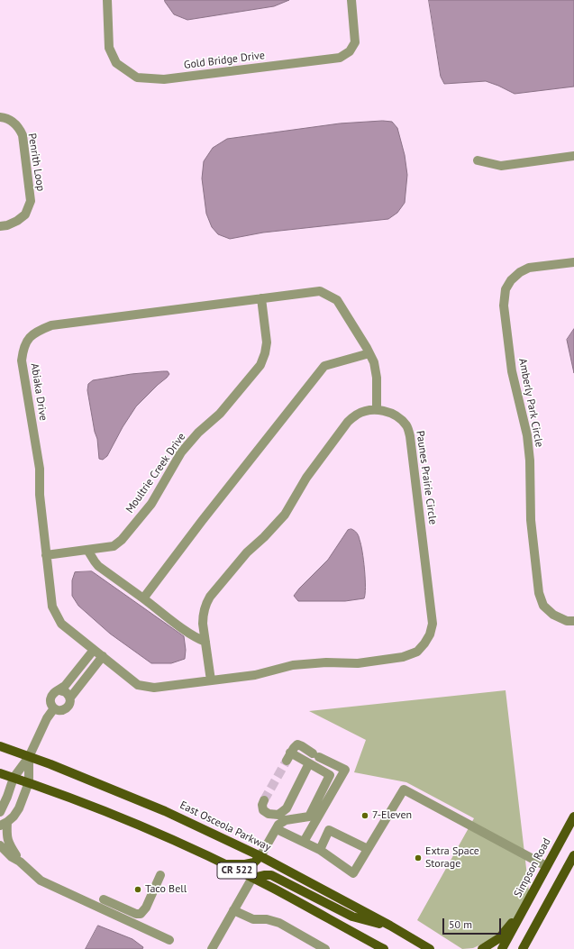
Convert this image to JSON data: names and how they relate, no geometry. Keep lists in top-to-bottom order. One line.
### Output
{"streets":{"main road":["East Osceola Parkway","Simpson Road","CR 522"],"street":["Gold Bridge Drive","Penrith Loop","Abiaka Drive","Amberly Park Circle","Moultrie Creek Drive","Paunes Prairie Circle"]},"crossings":[["Abiaka Drive","Moultrie Creek Drive"],["Abiaka Drive","Paunes Prairie Circle"],["East Osceola Parkway","CR 522"]],"places":["7-Eleven","Extra Space Storage","Taco Bell"],"scale_bar":"50 m"}
